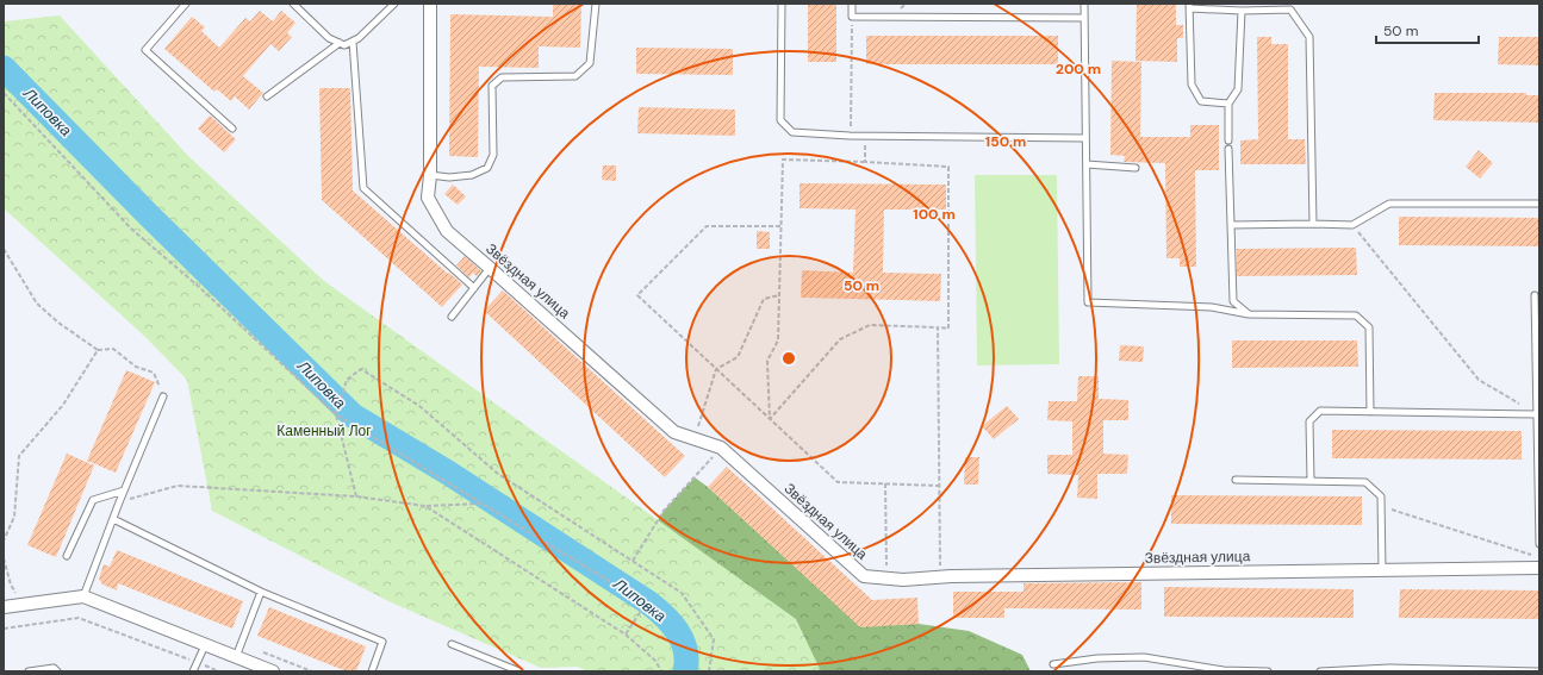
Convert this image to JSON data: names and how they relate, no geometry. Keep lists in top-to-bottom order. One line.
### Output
{"streets":{"street":["Звёздная улица"]},"water":["Липовка"],"parks":["Каменный Лог"],"scale_bar":"50 m","rings":["200 m","150 m","100 m","50 m"]}
